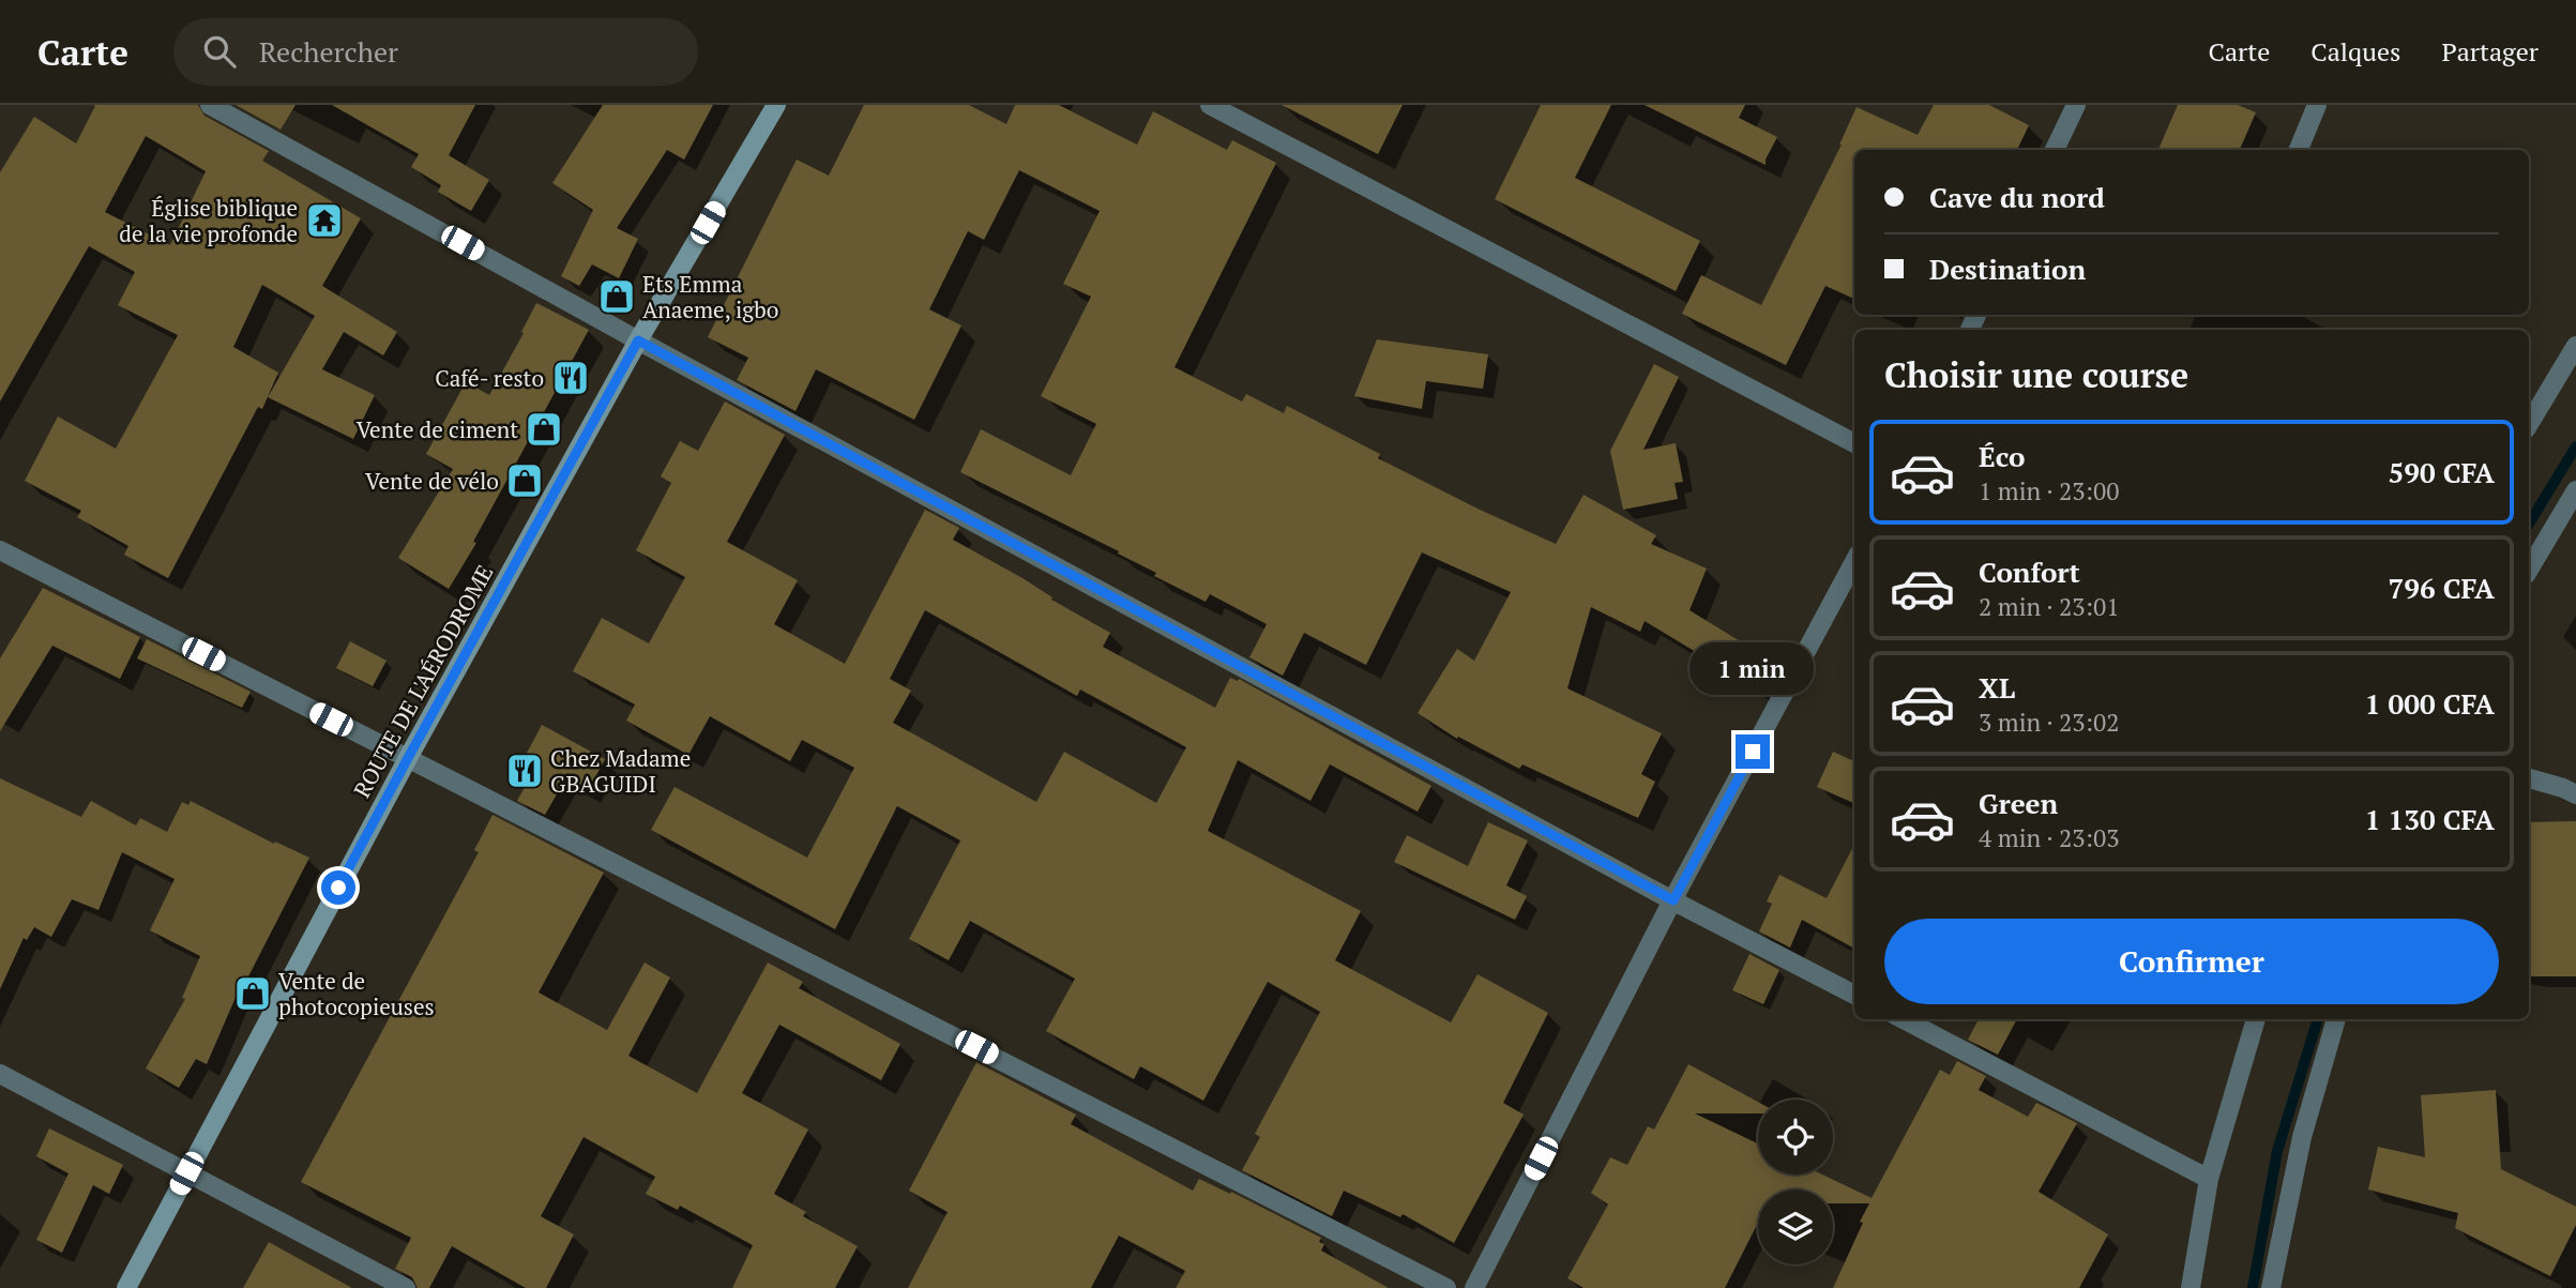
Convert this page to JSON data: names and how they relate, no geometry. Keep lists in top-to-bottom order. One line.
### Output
{"streets":{"street":["ROUTE DE L'AÉRODROME"]},"places":{"temple":["Église biblique de la vie profonde"],"shop":["Ets Emma Anaeme, igbo","Vente de ciment","Vente de vélo","Vente de photocopieuses"],"restaurant":["Café- resto","Chez Madame GBAGUIDI"]},"page":{"header":"Carte","search":"Rechercher","nav":["Carte","Calques","Partager"],"banner":["Cave du nord","Destination"],"heading":"Choisir une course","list":[{"name":"Éco","note":"1 min · 23:00","value":"590 CFA"},{"name":"Confort","note":"2 min · 23:01","value":"796 CFA"},{"name":"XL","note":"3 min · 23:02","value":"1 000 CFA"},{"name":"Green","note":"4 min · 23:03","value":"1 130 CFA"}],"bubble":"1 min","buttons":"Confirmer"}}
